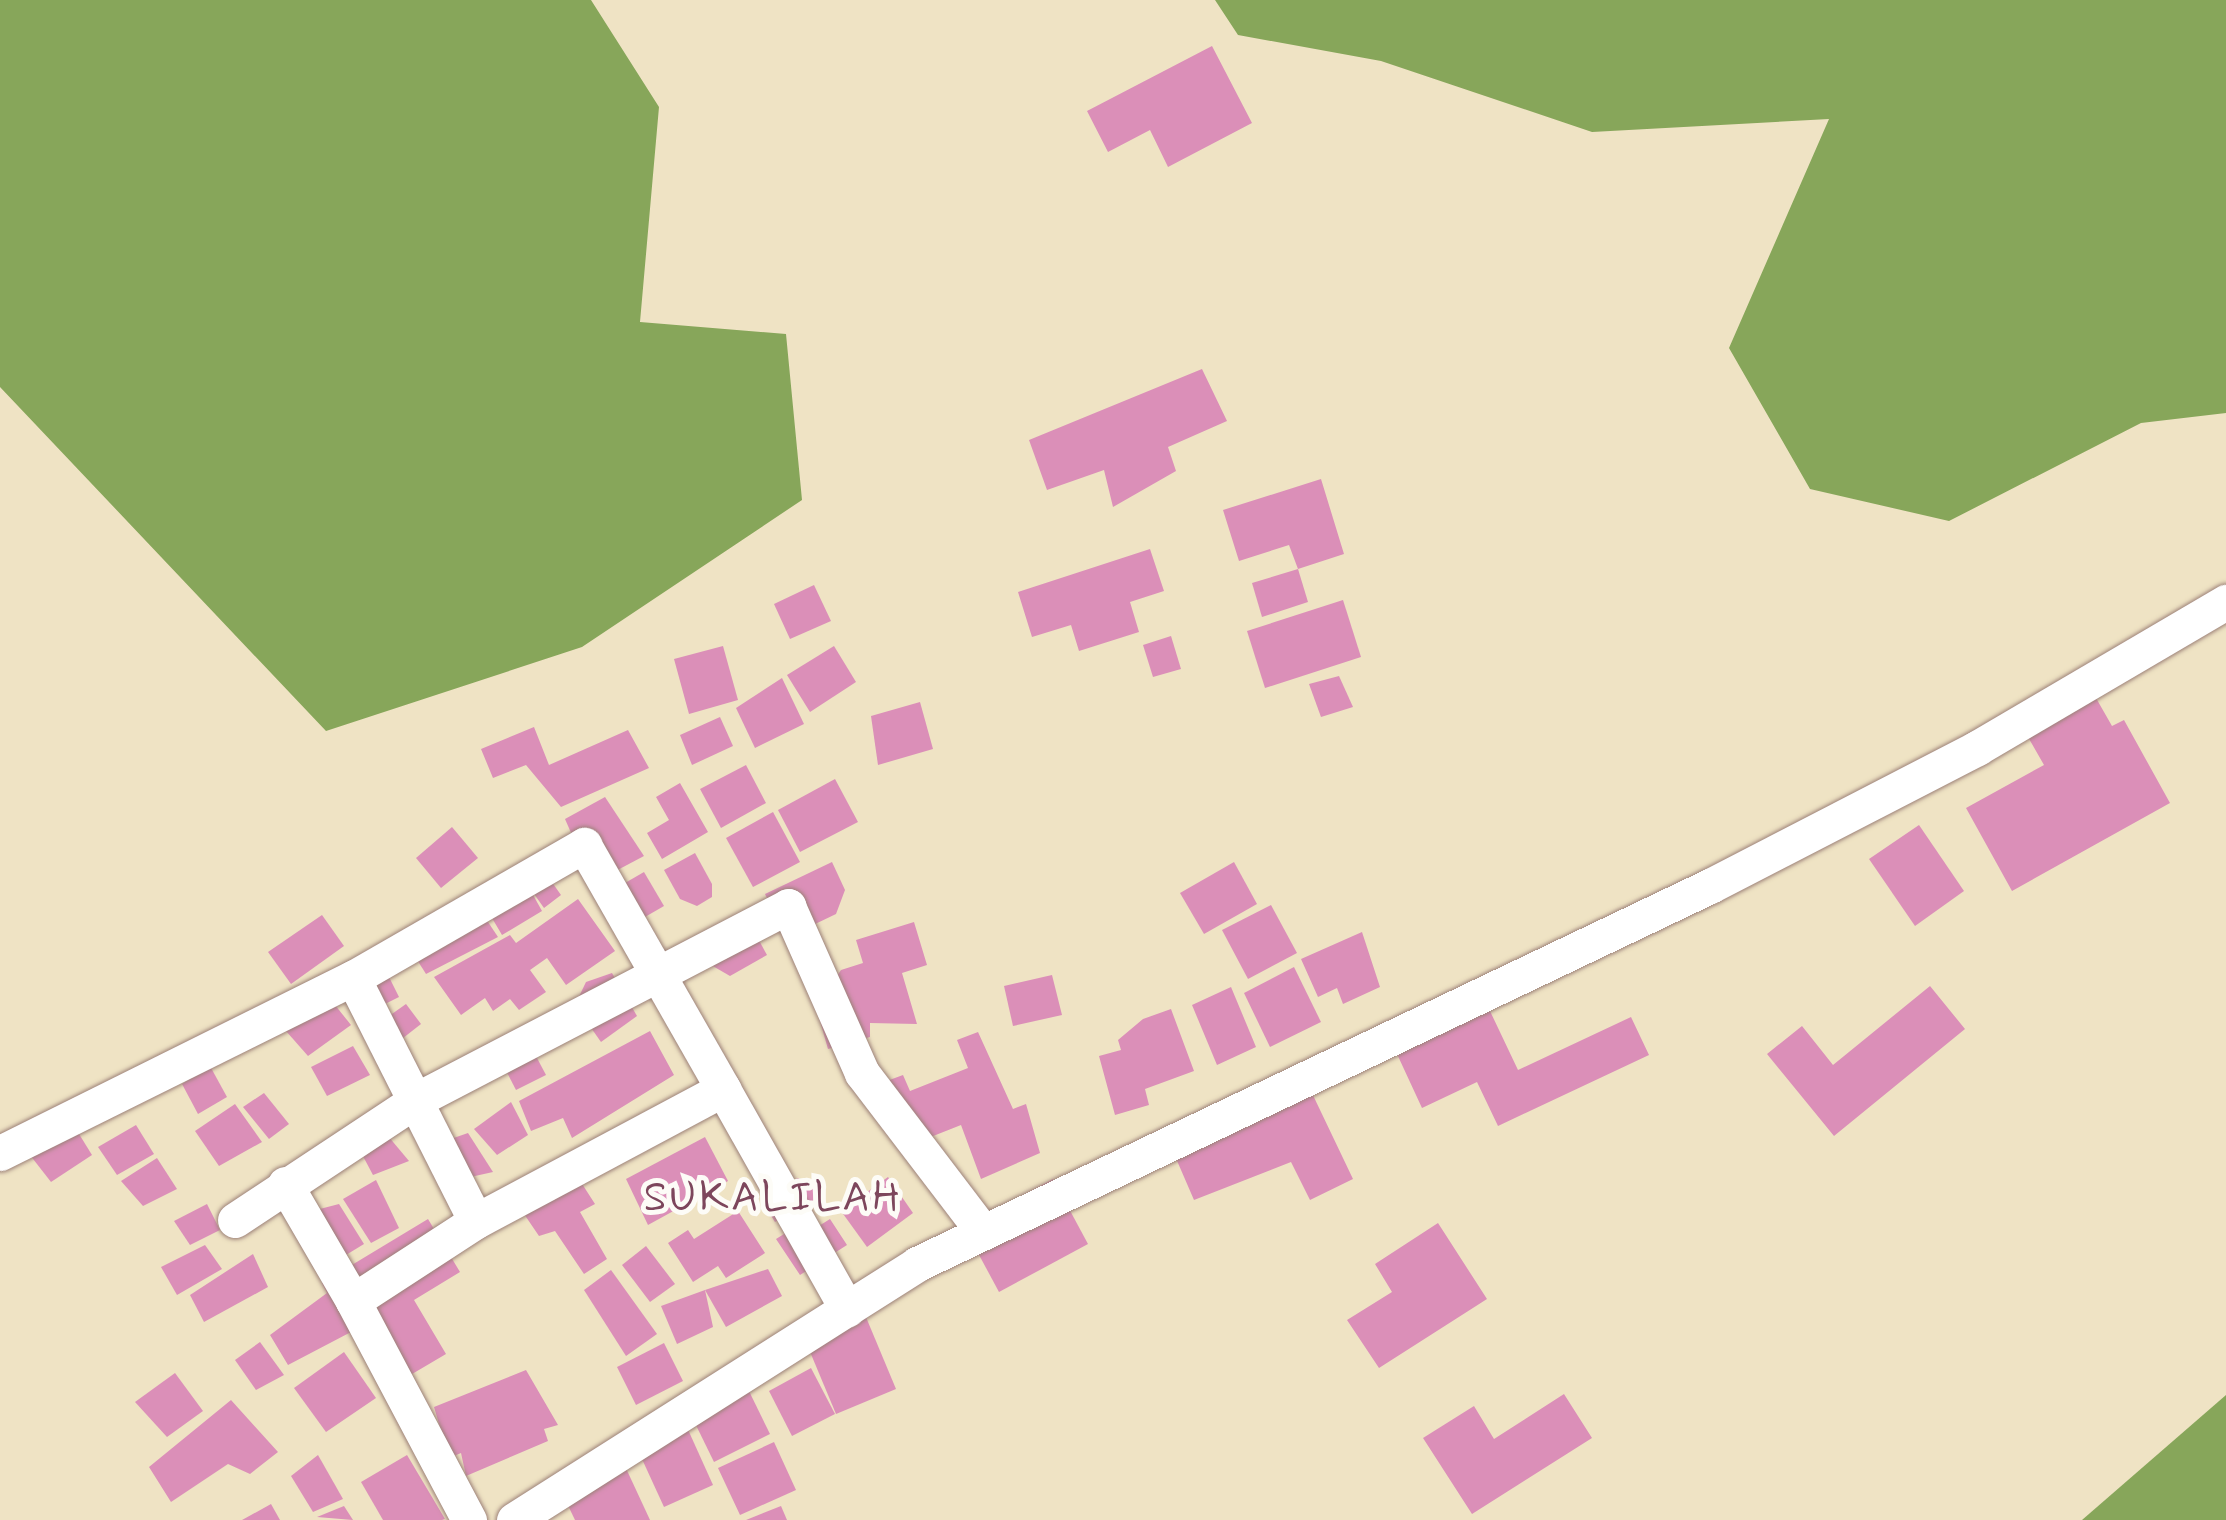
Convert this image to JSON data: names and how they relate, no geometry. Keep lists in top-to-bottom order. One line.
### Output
{"districts":["SUKALILAH"]}
